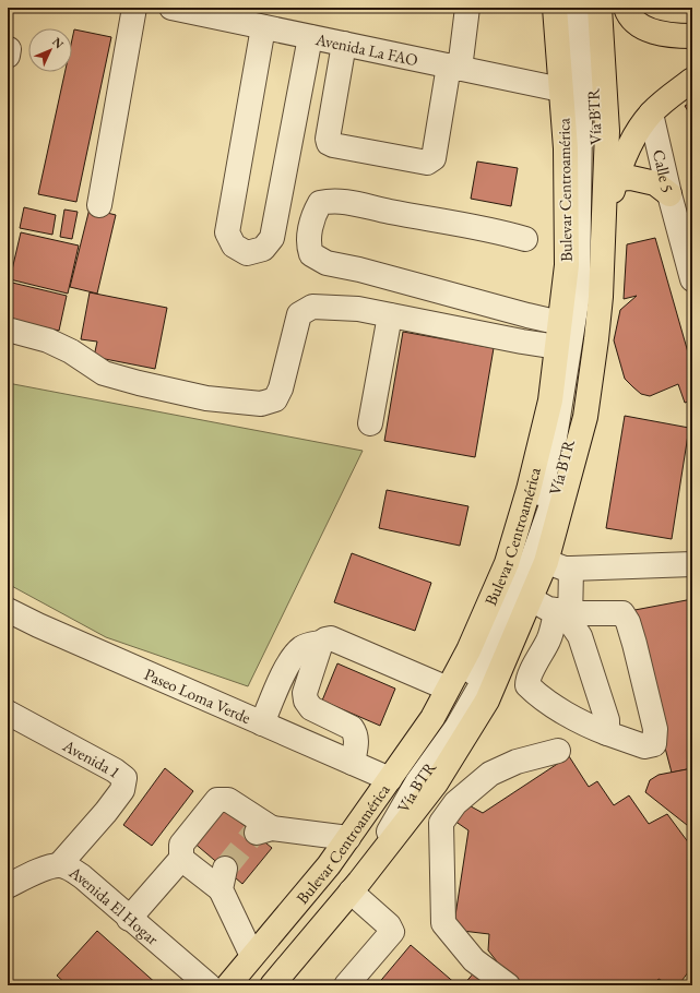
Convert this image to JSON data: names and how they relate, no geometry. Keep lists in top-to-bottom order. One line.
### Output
{"streets":{"main road":["Bulevar Centroamérica"],"street":["Avenida La FAO","Vía BTR","Calle 5","Paseo Loma Verde","Avenida 1","Avenida El Hogar"]},"crossings":[["Avenida La FAO","Bulevar Centroamérica"],["Vía BTR","Bulevar Centroamérica"],["Bulevar Centroamérica","Paseo Loma Verde"],["Avenida 1","Avenida El Hogar"]],"north":"top right"}
